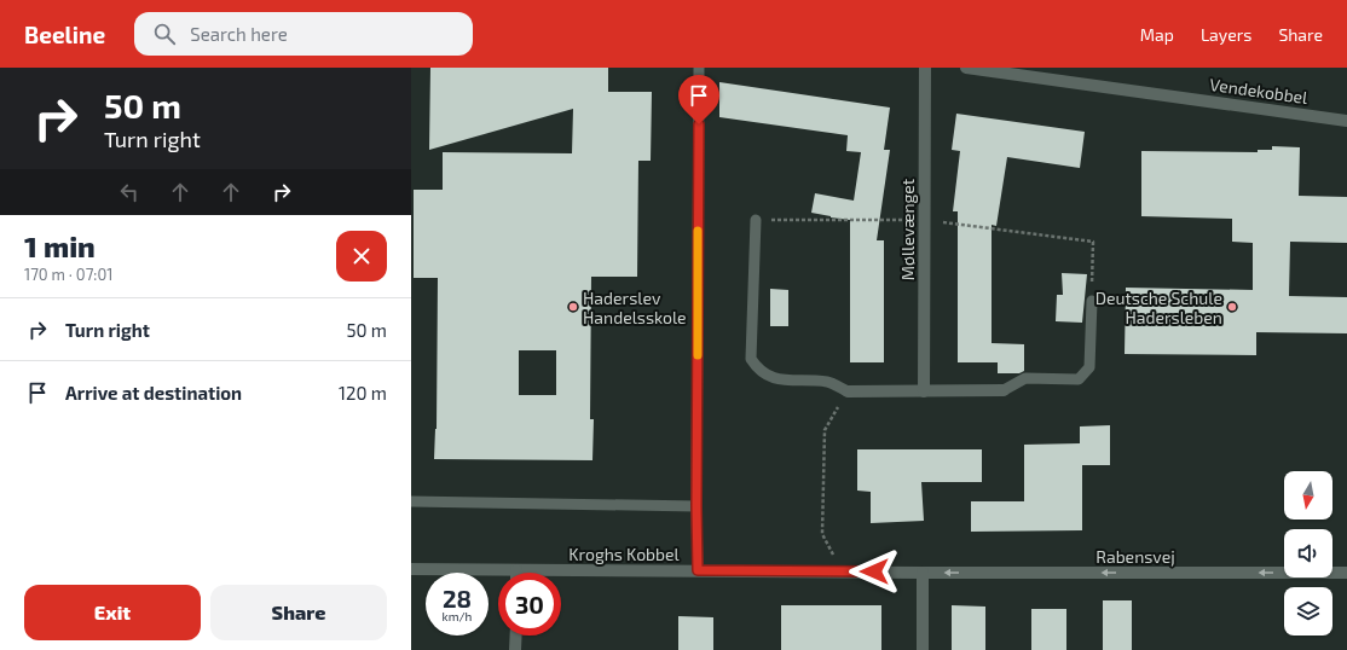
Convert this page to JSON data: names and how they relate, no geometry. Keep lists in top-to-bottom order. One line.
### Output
{"streets":{"street":["Vendekobbel","Møllevænget","Kroghs Kobbel","Rabensvej"]},"crossings":[["Kroghs Kobbel","Rabensvej"]],"one_way":["Rabensvej"],"places":["Haderslev Handelsskole","Deutsche Schule Hadersleben"],"north":"bottom","page":{"header":"Beeline","search":"Search here","nav":["Map","Layers","Share"],"turn":["50 m","Turn right"],"heading":["1 min","170 m · 07:01"],"list":[{"name":"Turn right","value":"50 m"},{"name":"Arrive at destination","value":"120 m"}],"speed":"28 km/h","limit":"30","buttons":["Exit","Share"]}}
